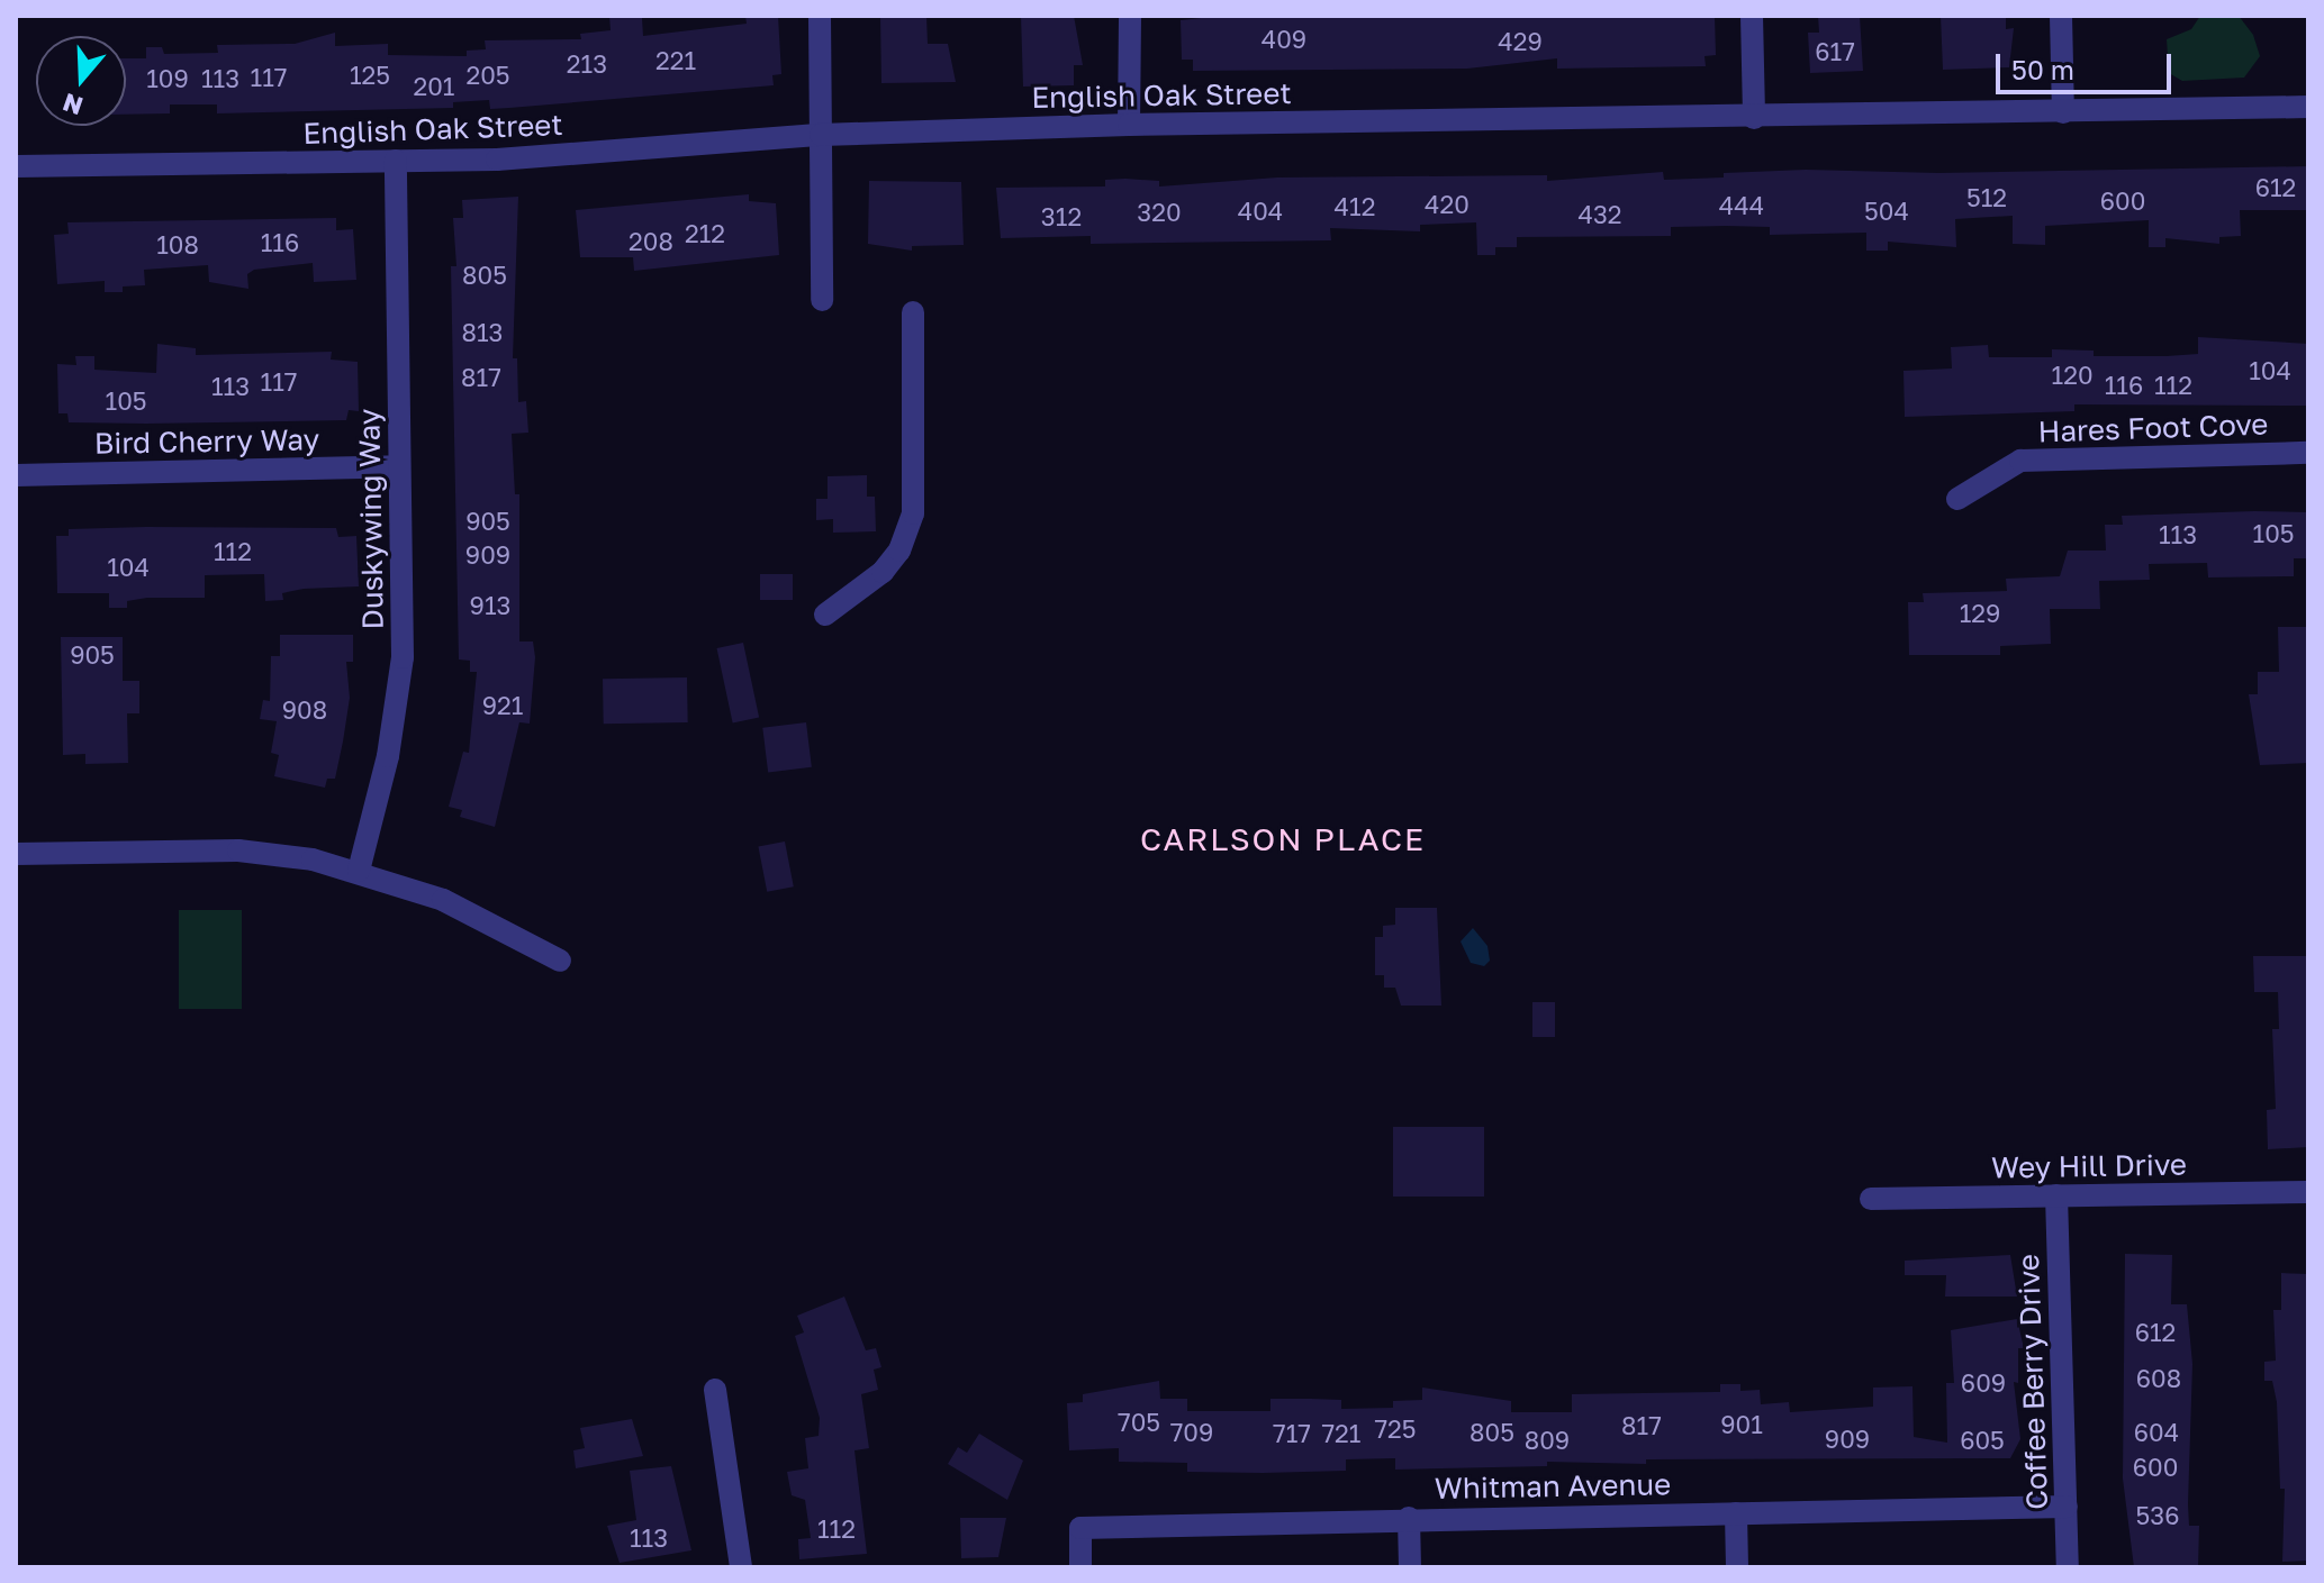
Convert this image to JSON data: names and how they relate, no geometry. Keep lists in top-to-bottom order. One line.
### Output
{"streets":{"street":["English Oak Street","Hares Foot Cove","Bird Cherry Way","Duskywing Way","Wey Hill Drive","Coffee Berry Drive","Whitman Avenue"]},"crossings":[["English Oak Street","Duskywing Way"],["Bird Cherry Way","Duskywing Way"],["Wey Hill Drive","Coffee Berry Drive"],["Coffee Berry Drive","Whitman Avenue"]],"districts":["CARLSON PLACE"],"house_numbers":["409","429","617","221","213","125","205","117","109","113","201","612","512","600","420","444","412","404","504","320","432","312","212","208","116","108","805","813","104","120","817","117","116","112","113","105","905","105","113","112","909","104","913","129","905","921","908","612","608","609","705","901","817","725","709","805","604","717","721","909","809","605","600","536","112","113"],"scale_bar":"50 m","north":"bottom"}
